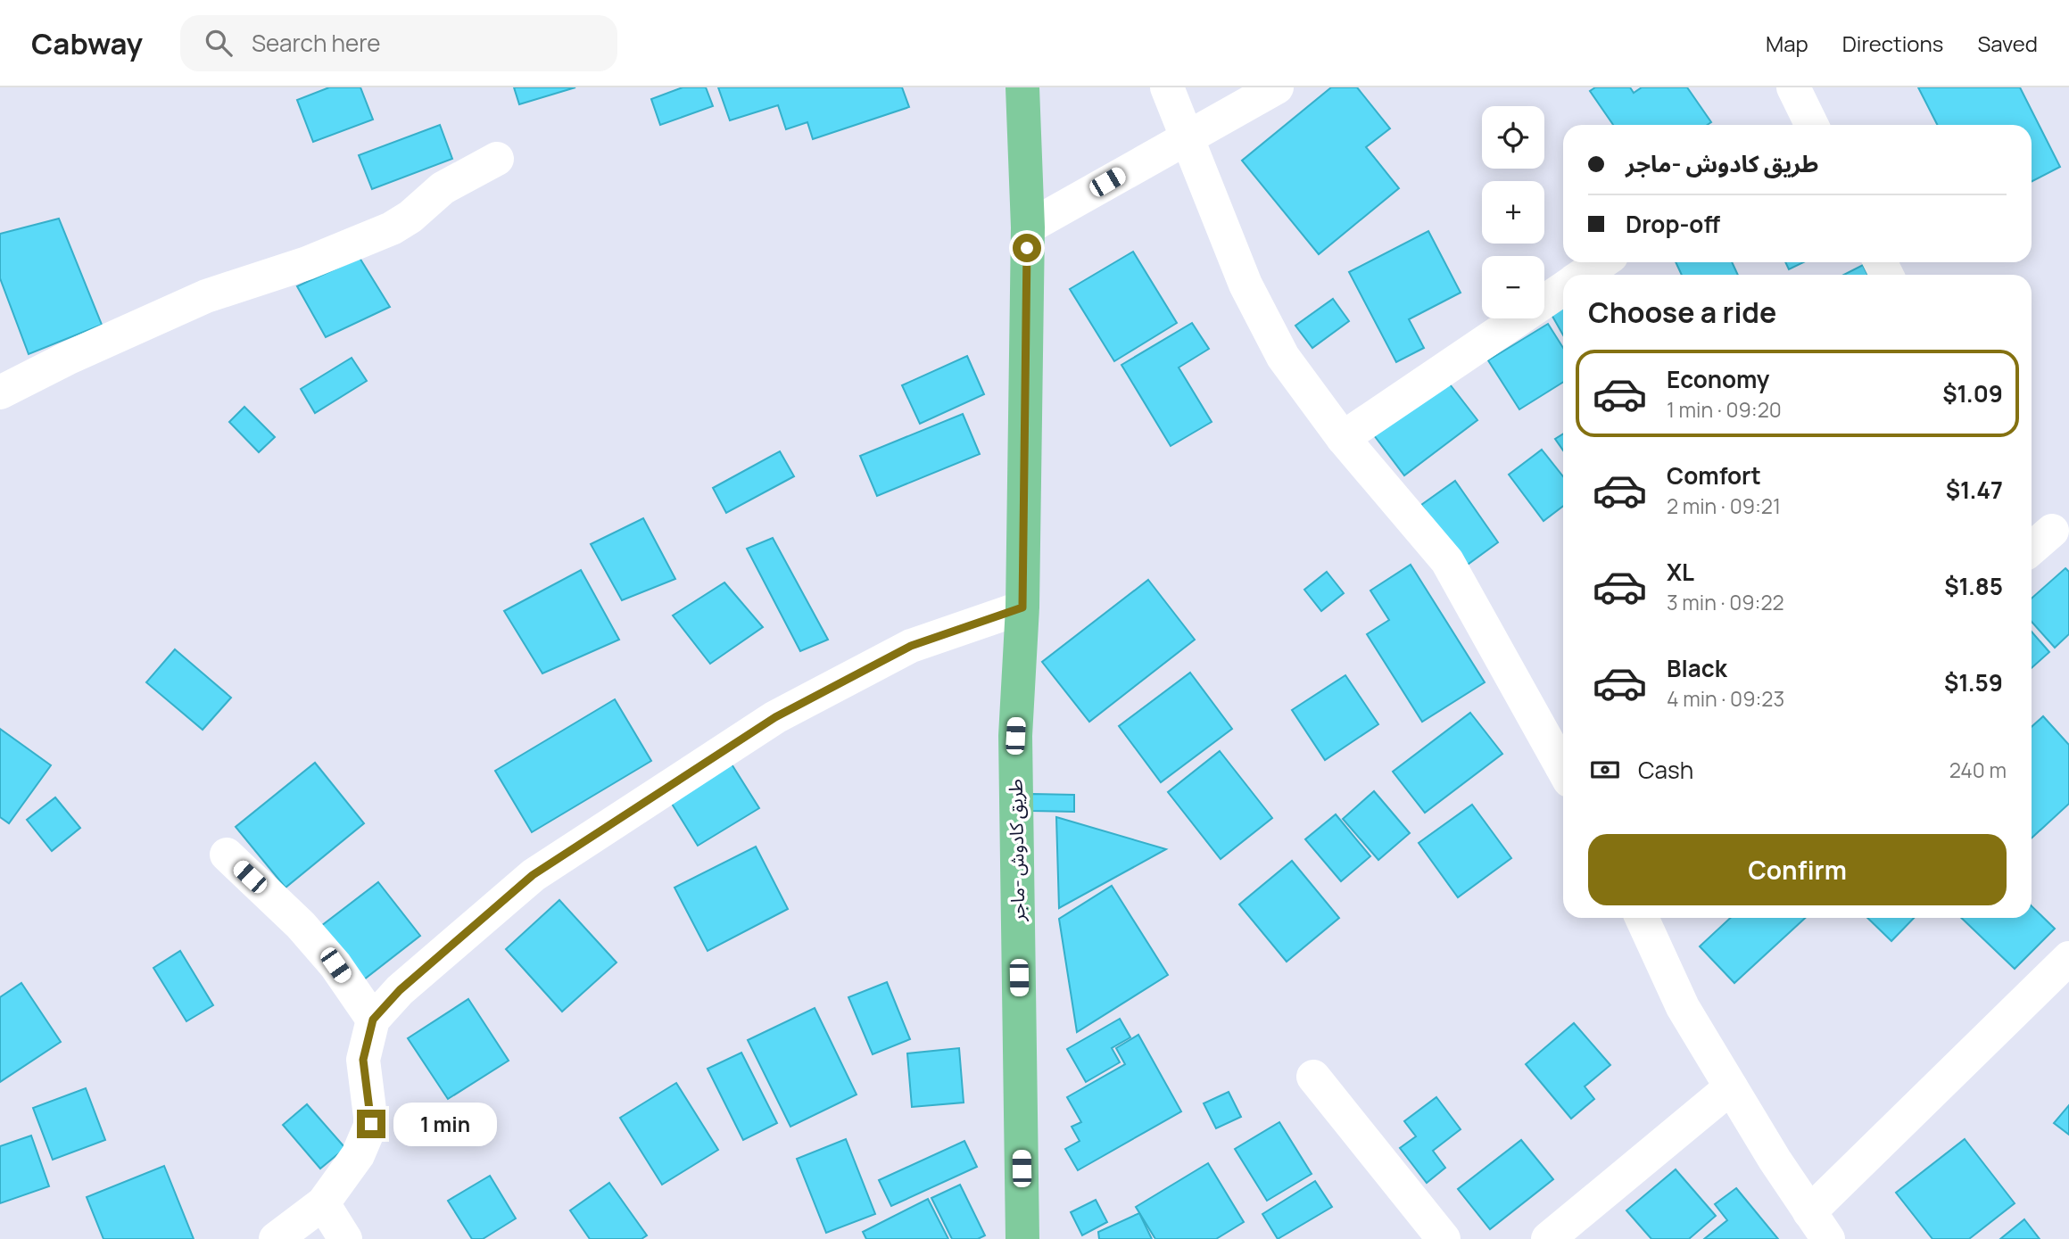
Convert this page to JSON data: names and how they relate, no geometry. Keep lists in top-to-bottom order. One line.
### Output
{"streets":{"highway":["طريق كادوش -ماجر"]},"page":{"header":"Cabway","search":"Search here","nav":["Map","Directions","Saved"],"map_buttons":["+","−"],"banner":["طريق كادوش -ماجر","Drop-off"],"heading":"Choose a ride","list":[{"name":"Economy","note":"1 min · 09:20","value":"$1.09"},{"name":"Comfort","note":"2 min · 09:21","value":"$1.47"},{"name":"XL","note":"3 min · 09:22","value":"$1.85"},{"name":"Black","note":"4 min · 09:23","value":"$1.59"}],"pay":["Cash","240 m"],"buttons":"Confirm","bubble":"1 min"}}
